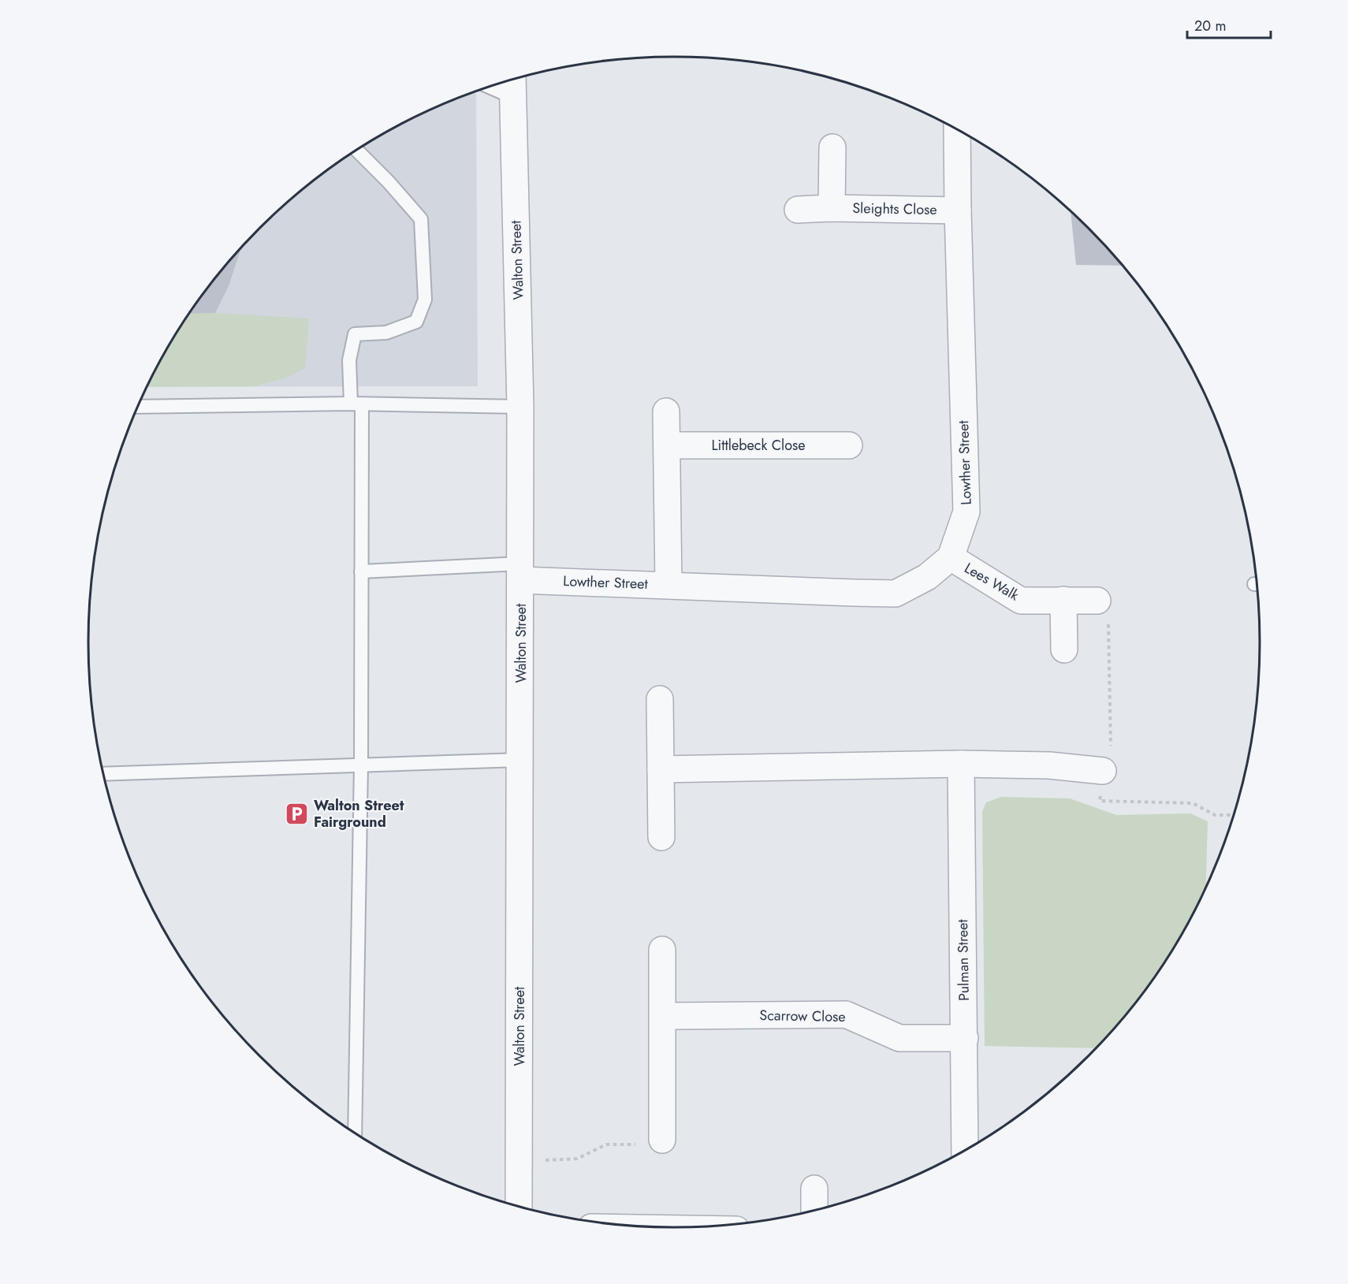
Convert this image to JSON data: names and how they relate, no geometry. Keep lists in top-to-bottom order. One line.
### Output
{"streets":{"street":["Sleights Close","Walton Street","Littlebeck Close","Lowther Street","Lees Walk","Pulman Street","Scarrow Close"]},"crossings":[["Sleights Close","Lowther Street"],["Walton Street","Lowther Street"],["Lowther Street","Lees Walk"],["Pulman Street","Scarrow Close"]],"places":{"parking":["Walton Street Fairground"]},"scale_bar":"20 m"}
